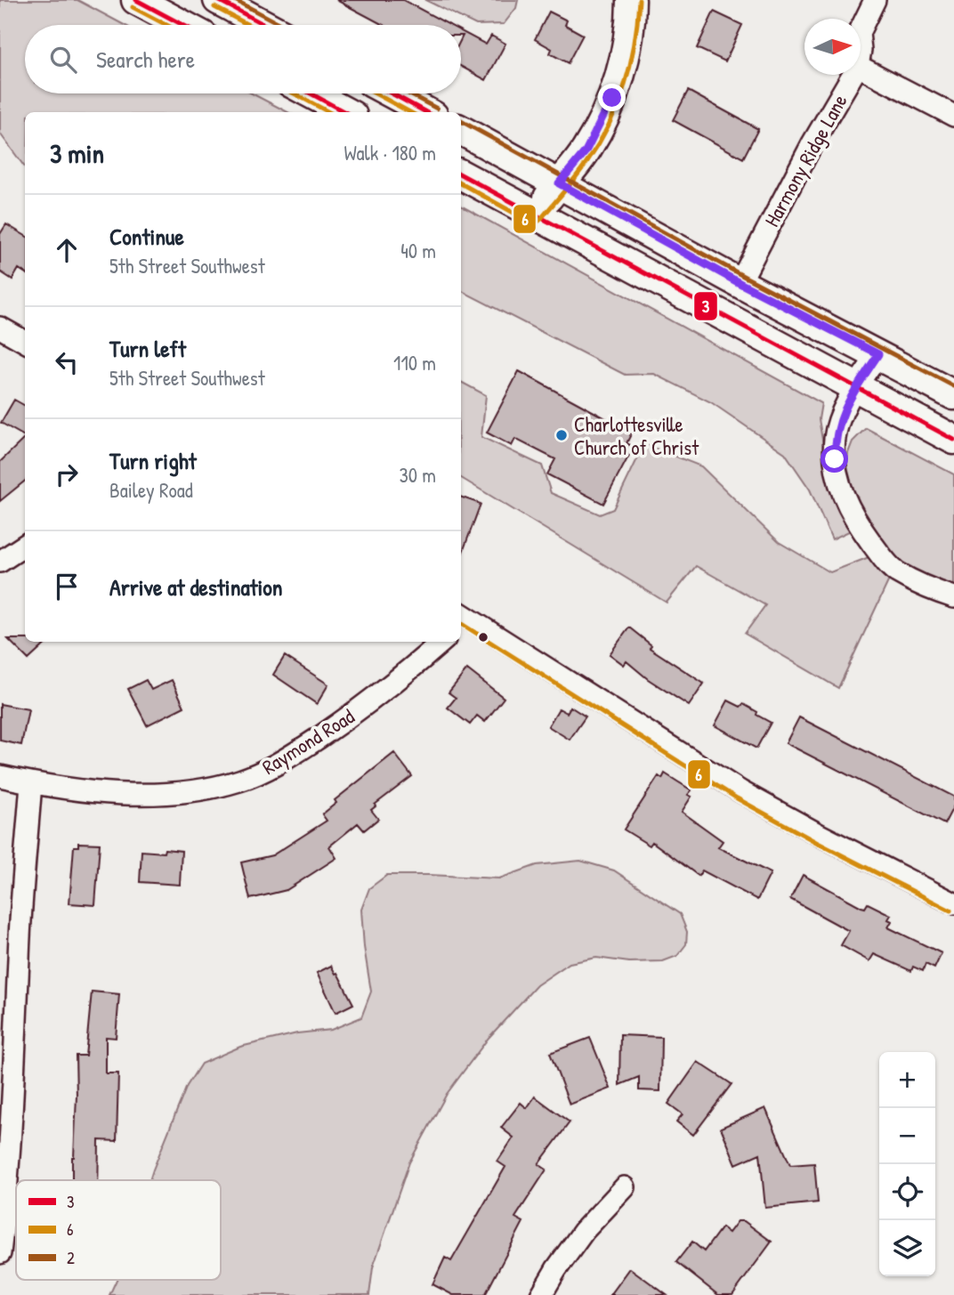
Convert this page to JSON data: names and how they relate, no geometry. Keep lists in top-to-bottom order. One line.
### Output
{"streets":{"street":["Harmony Ridge Lane","Raymond Road"]},"places":["Charlottesville Church of Christ"],"lines":["transit line 3","transit line 6","transit line 2"],"legend":["3","6","2"],"north":"right","page":{"search":"Search here","heading":["3 min","Walk · 180 m"],"list":[["Continue","5th Street Southwest","40 m"],["Turn left","5th Street Southwest","110 m"],["Turn right","Bailey Road","30 m"],"Arrive at destination"],"map_buttons":["+","−"]}}
